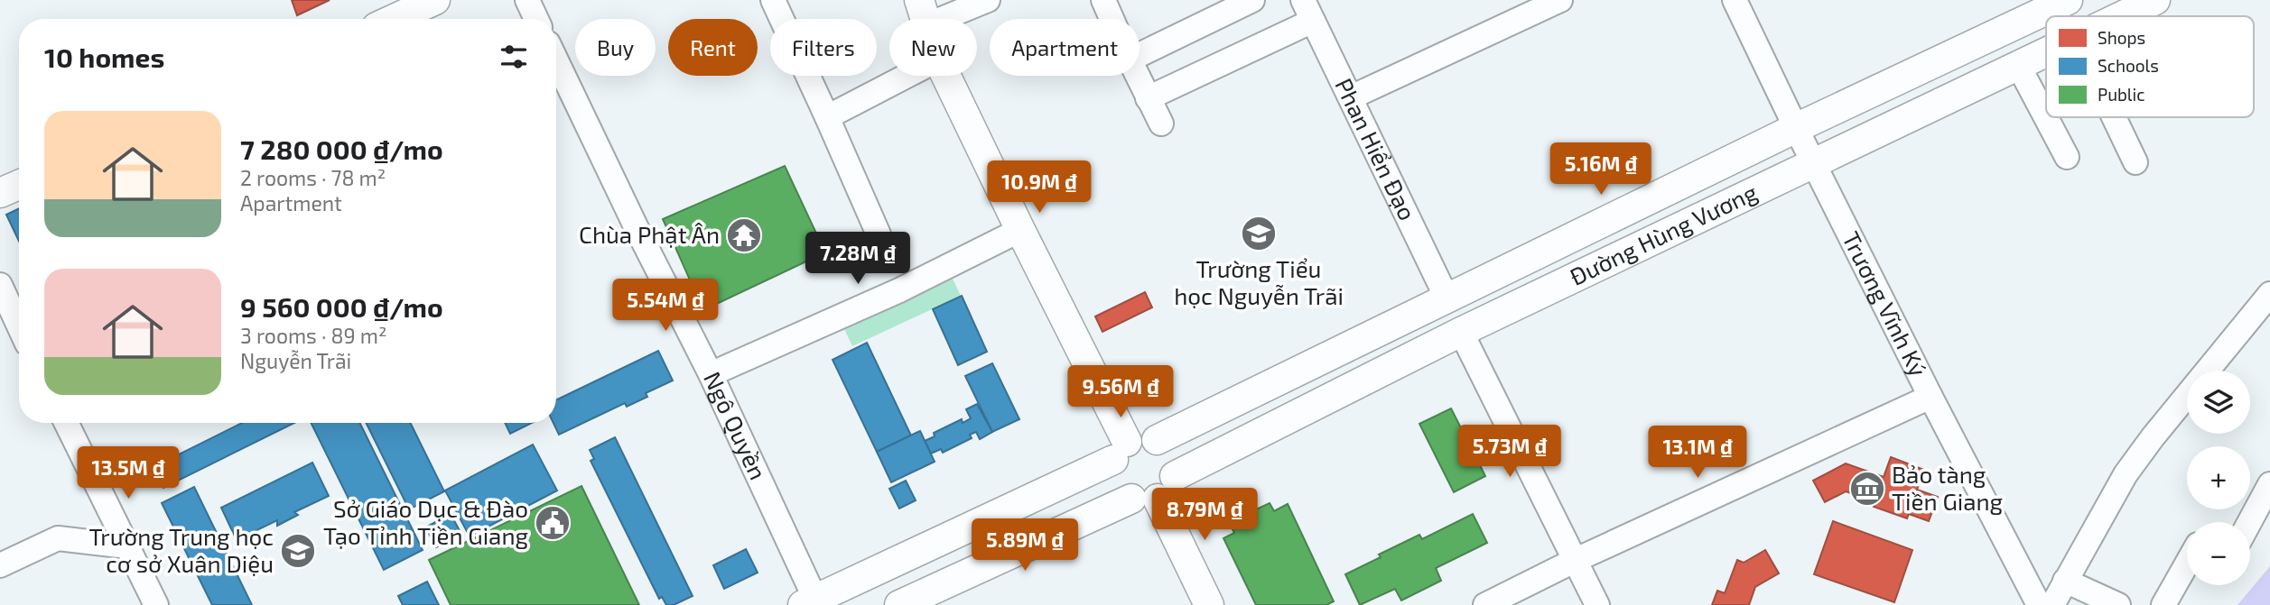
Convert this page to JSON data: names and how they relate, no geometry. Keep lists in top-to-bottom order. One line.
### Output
{"streets":{"main road":["Đường Hùng Vương"],"street":["Phan Hiển Đạo","Trương Vĩnh Ký","Ngô Quyền"]},"crossings":[["Phan Hiển Đạo","Đường Hùng Vương"],["Đường Hùng Vương","Trương Vĩnh Ký"]],"places":{"school or university":["Trường Tiểu học Nguyễn Trãi","Trường Trung học cơ sở Xuân Diệu"],"temple":["Chùa Phật Ân"],"museum":["Bảo tàng Tiền Giang"],"public building":["Sở Giáo Dục & Đào Tạo Tỉnh Tiền Giang"]},"legend":["Shops","Schools","Public"],"page":{"chip":["Buy","Rent","Filters","New","Apartment"],"heading":"10 homes","list":[{"name":"7 280 000 ₫/mo","note":"2 rooms · 78 m² · Apartment"},{"name":"9 560 000 ₫/mo","note":"3 rooms · 89 m² · Nguyễn Trãi"}],"price":["5.16M ₫","10.9M ₫","7.28M ₫","5.54M ₫","9.56M ₫","5.73M ₫","13.1M ₫","13.5M ₫","8.79M ₫","5.89M ₫"],"map_buttons":["+","−"]}}
